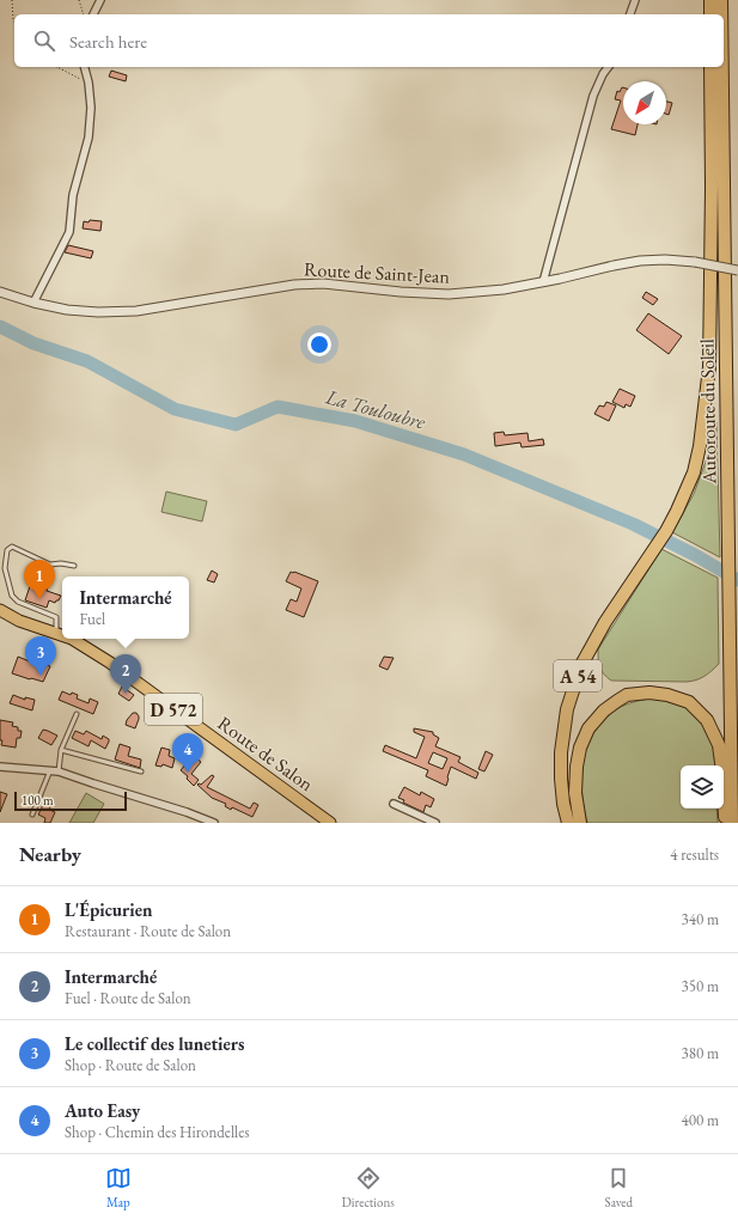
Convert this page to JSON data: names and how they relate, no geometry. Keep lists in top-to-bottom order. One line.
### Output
{"streets":{"highway":["Autoroute du Soleil","A 54"],"main road":["D 572","Route de Salon"],"street":["Route de Saint-Jean"]},"water":["La Touloubre"],"scale_bar":"100 m","north":"bottom left","page":{"search":"Search here","pins":["1","3","2","4"],"popup":["Intermarché","Fuel"],"scale":"100 m","heading":["Nearby","4 results"],"list":[{"mark":"1","name":"L'Épicurien","note":"Restaurant · Route de Salon","value":"340 m"},{"mark":"2","name":"Intermarché","note":"Fuel · Route de Salon","value":"350 m"},{"mark":"3","name":"Le collectif des lunetiers","note":"Shop · Route de Salon","value":"380 m"},{"mark":"4","name":"Auto Easy","note":"Shop · Chemin des Hirondelles","value":"400 m"}],"nav":["Map","Directions","Saved"]}}
